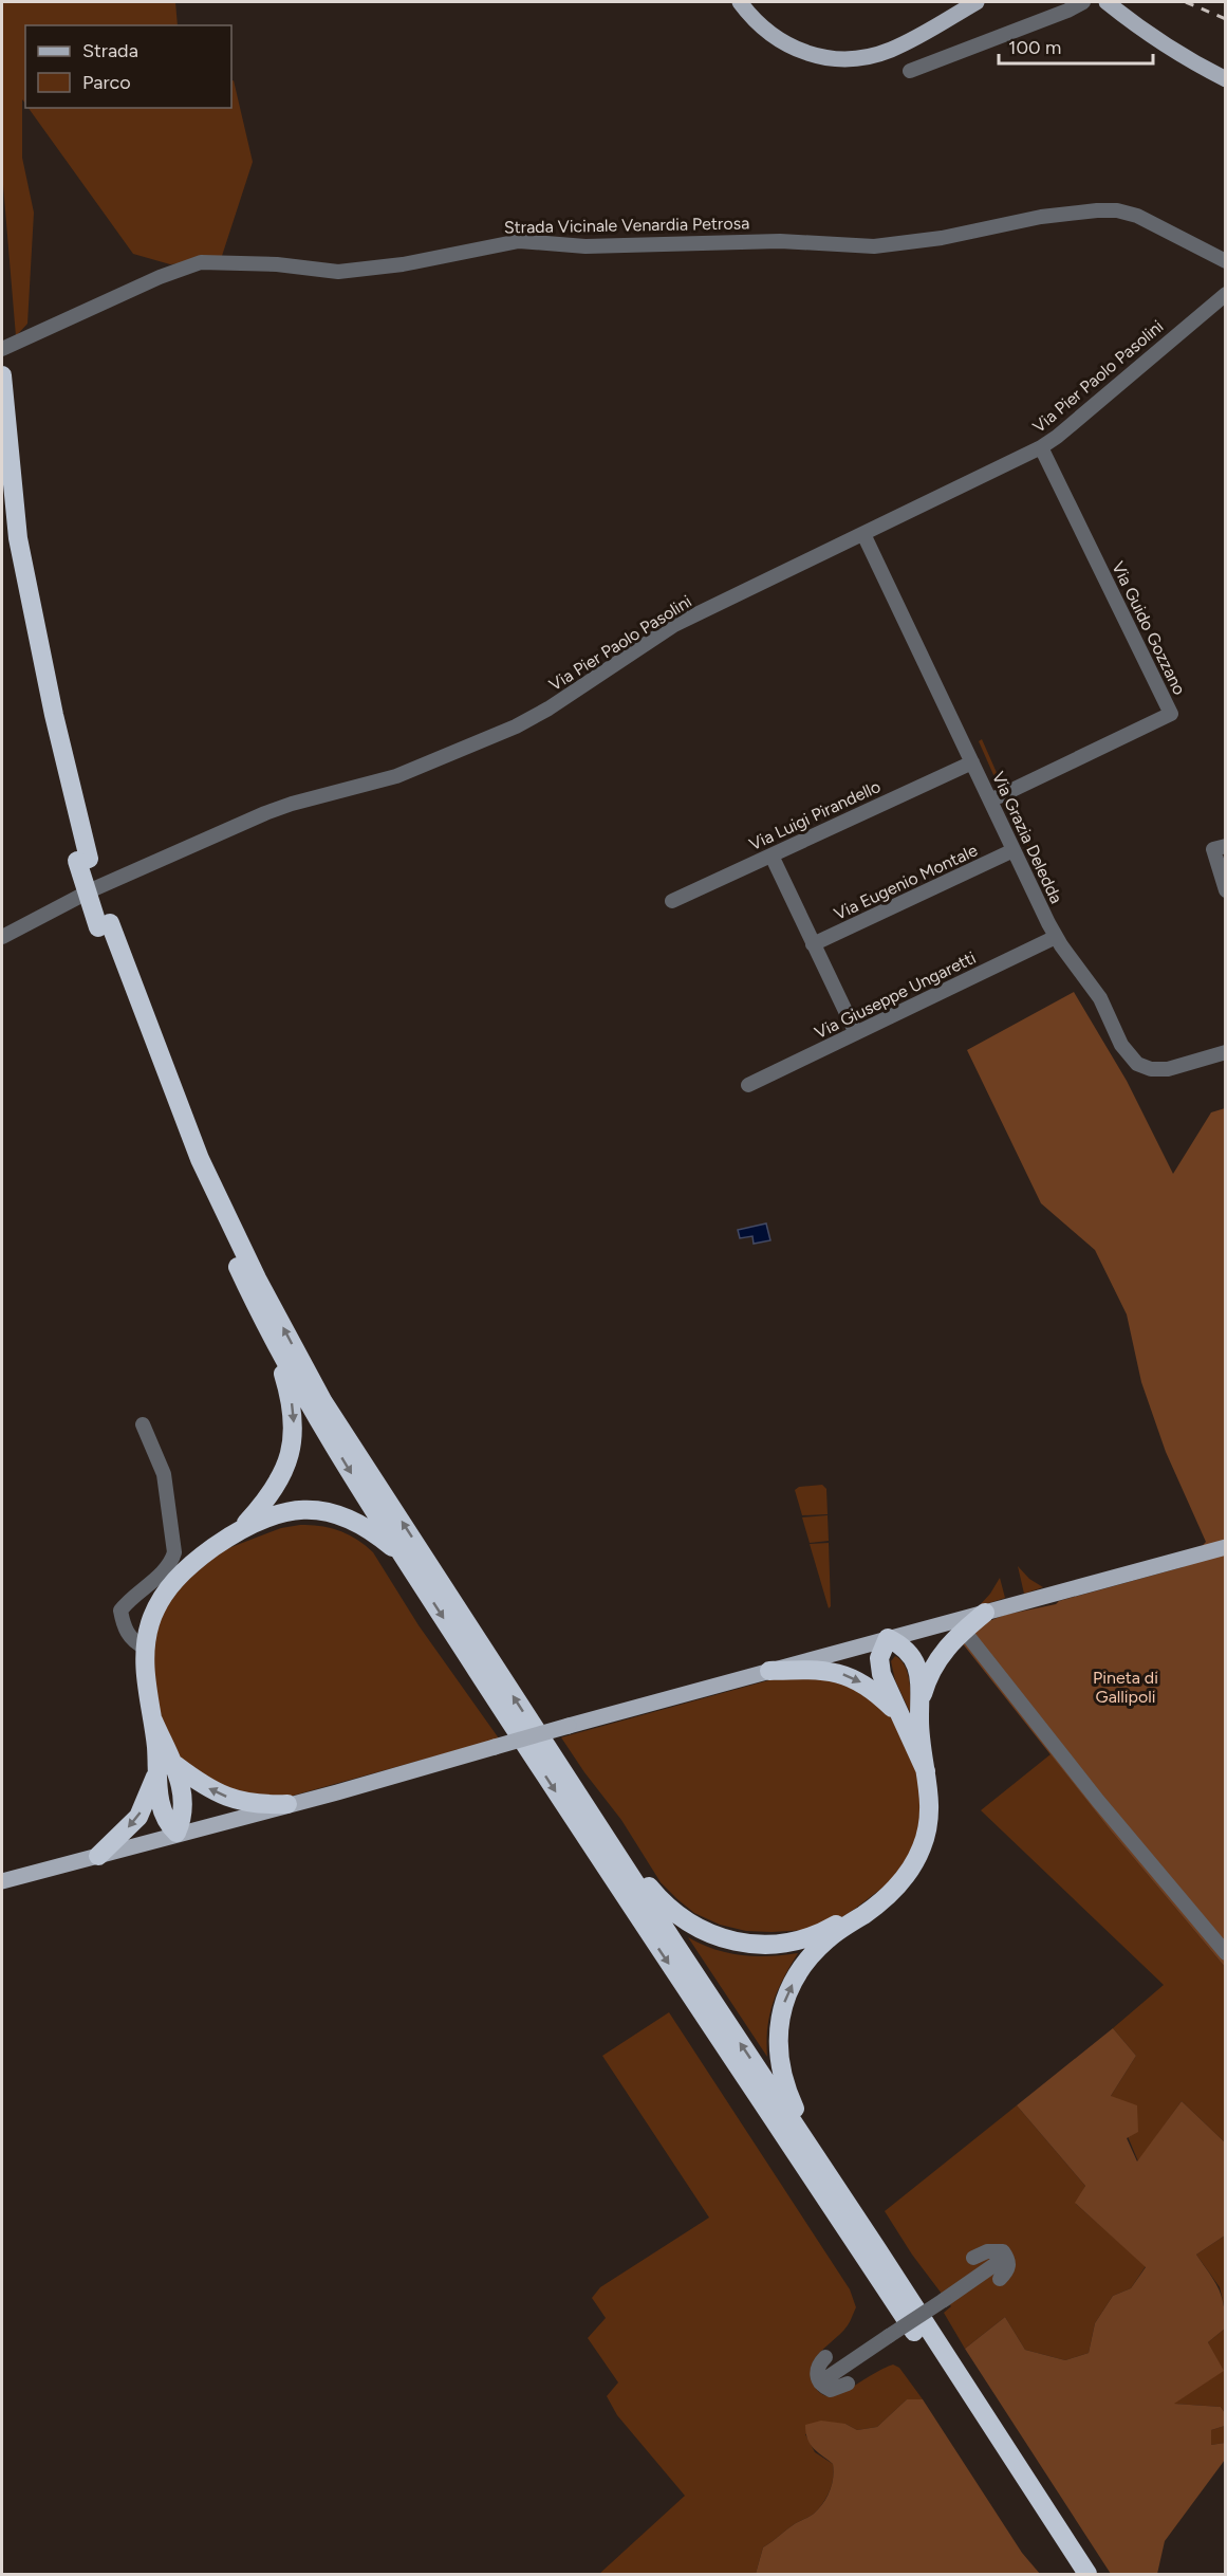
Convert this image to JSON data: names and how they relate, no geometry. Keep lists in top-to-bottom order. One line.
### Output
{"streets":{"street":["Strada Vicinale Venardia Petrosa","Via Pier Paolo Pasolini","Via Guido Gozzano","Via Luigi Pirandello","Via Grazia Deledda","Via Eugenio Montale","Via Giuseppe Ungaretti"]},"crossings":[["Via Pier Paolo Pasolini","Via Guido Gozzano"],["Via Pier Paolo Pasolini","Via Grazia Deledda"],["Via Guido Gozzano","Via Grazia Deledda"],["Via Luigi Pirandello","Via Grazia Deledda"],["Via Grazia Deledda","Via Eugenio Montale"],["Via Grazia Deledda","Via Giuseppe Ungaretti"]],"parks":["Pineta di Gallipoli"],"legend":["Strada","Parco"],"scale_bar":"100 m"}
